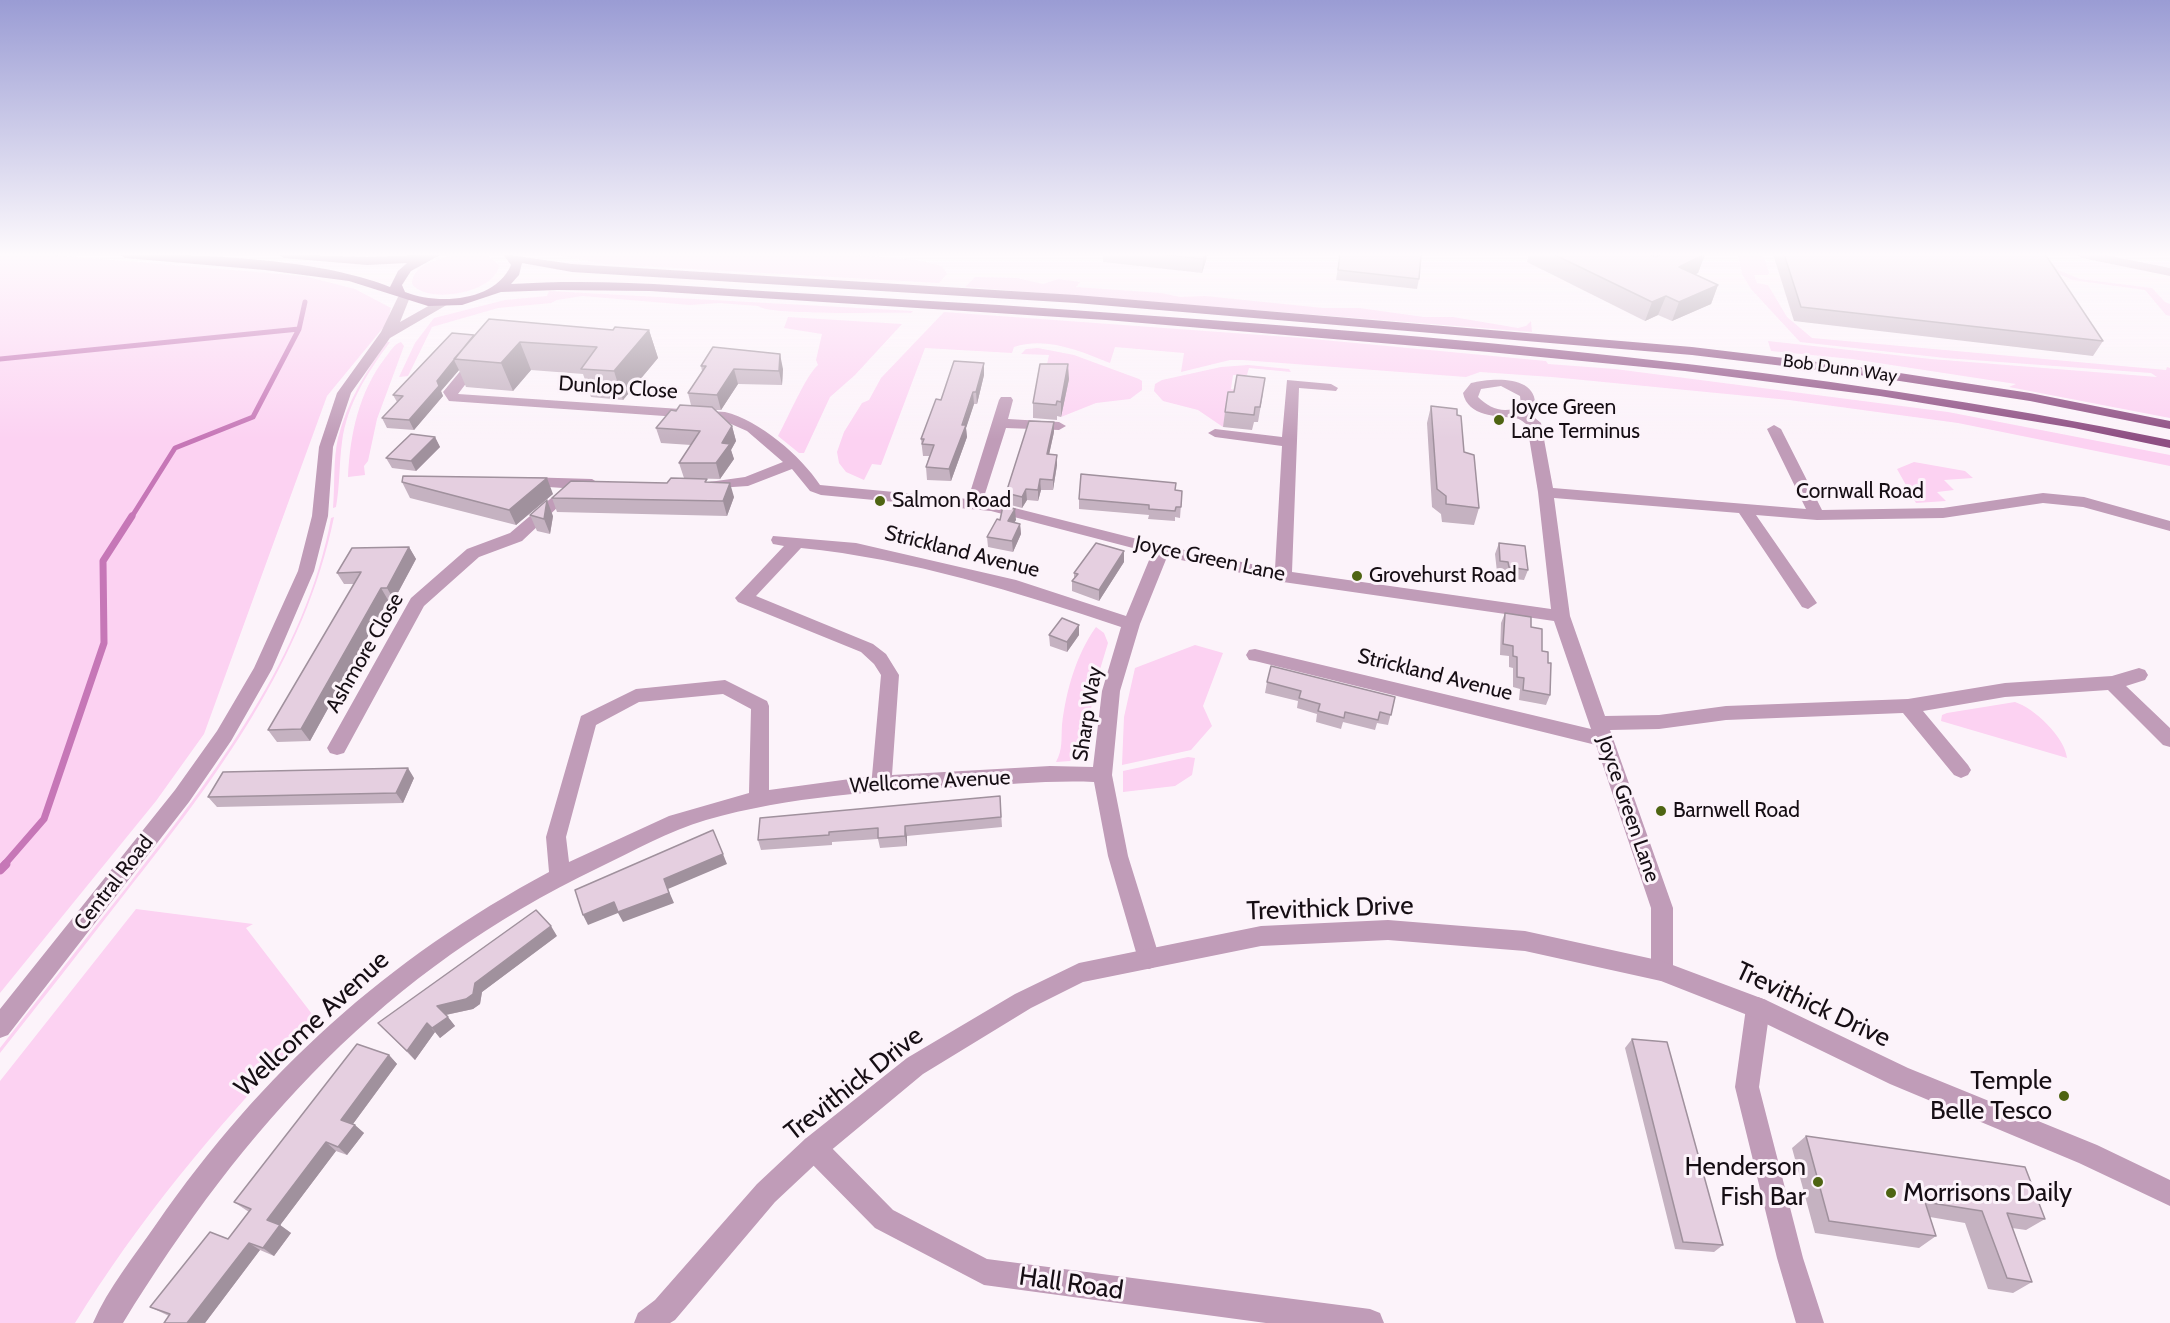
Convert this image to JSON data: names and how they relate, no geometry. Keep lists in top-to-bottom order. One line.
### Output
{"streets":{"main road":["Bob Dunn Way"],"street":["Dunlop Close","Cornwall Road","Strickland Avenue","Joyce Green Lane","Ashmore Close","Sharp Way","Wellcome Avenue","Central Road","Trevithick Drive","Hall Road"]},"crossings":[["Dunlop Close","Joyce Green Lane"],["Cornwall Road","Joyce Green Lane"],["Strickland Avenue","Joyce Green Lane"],["Strickland Avenue","Sharp Way"],["Strickland Avenue","Wellcome Avenue"],["Joyce Green Lane","Sharp Way"],["Joyce Green Lane","Trevithick Drive"],["Sharp Way","Wellcome Avenue"],["Sharp Way","Trevithick Drive"],["Trevithick Drive","Hall Road"]],"places":["Joyce Green Lane Terminus","Salmon Road","Grovehurst Road","Barnwell Road","Temple Belle Tesco","Henderson Fish Bar","Morrisons Daily"]}
